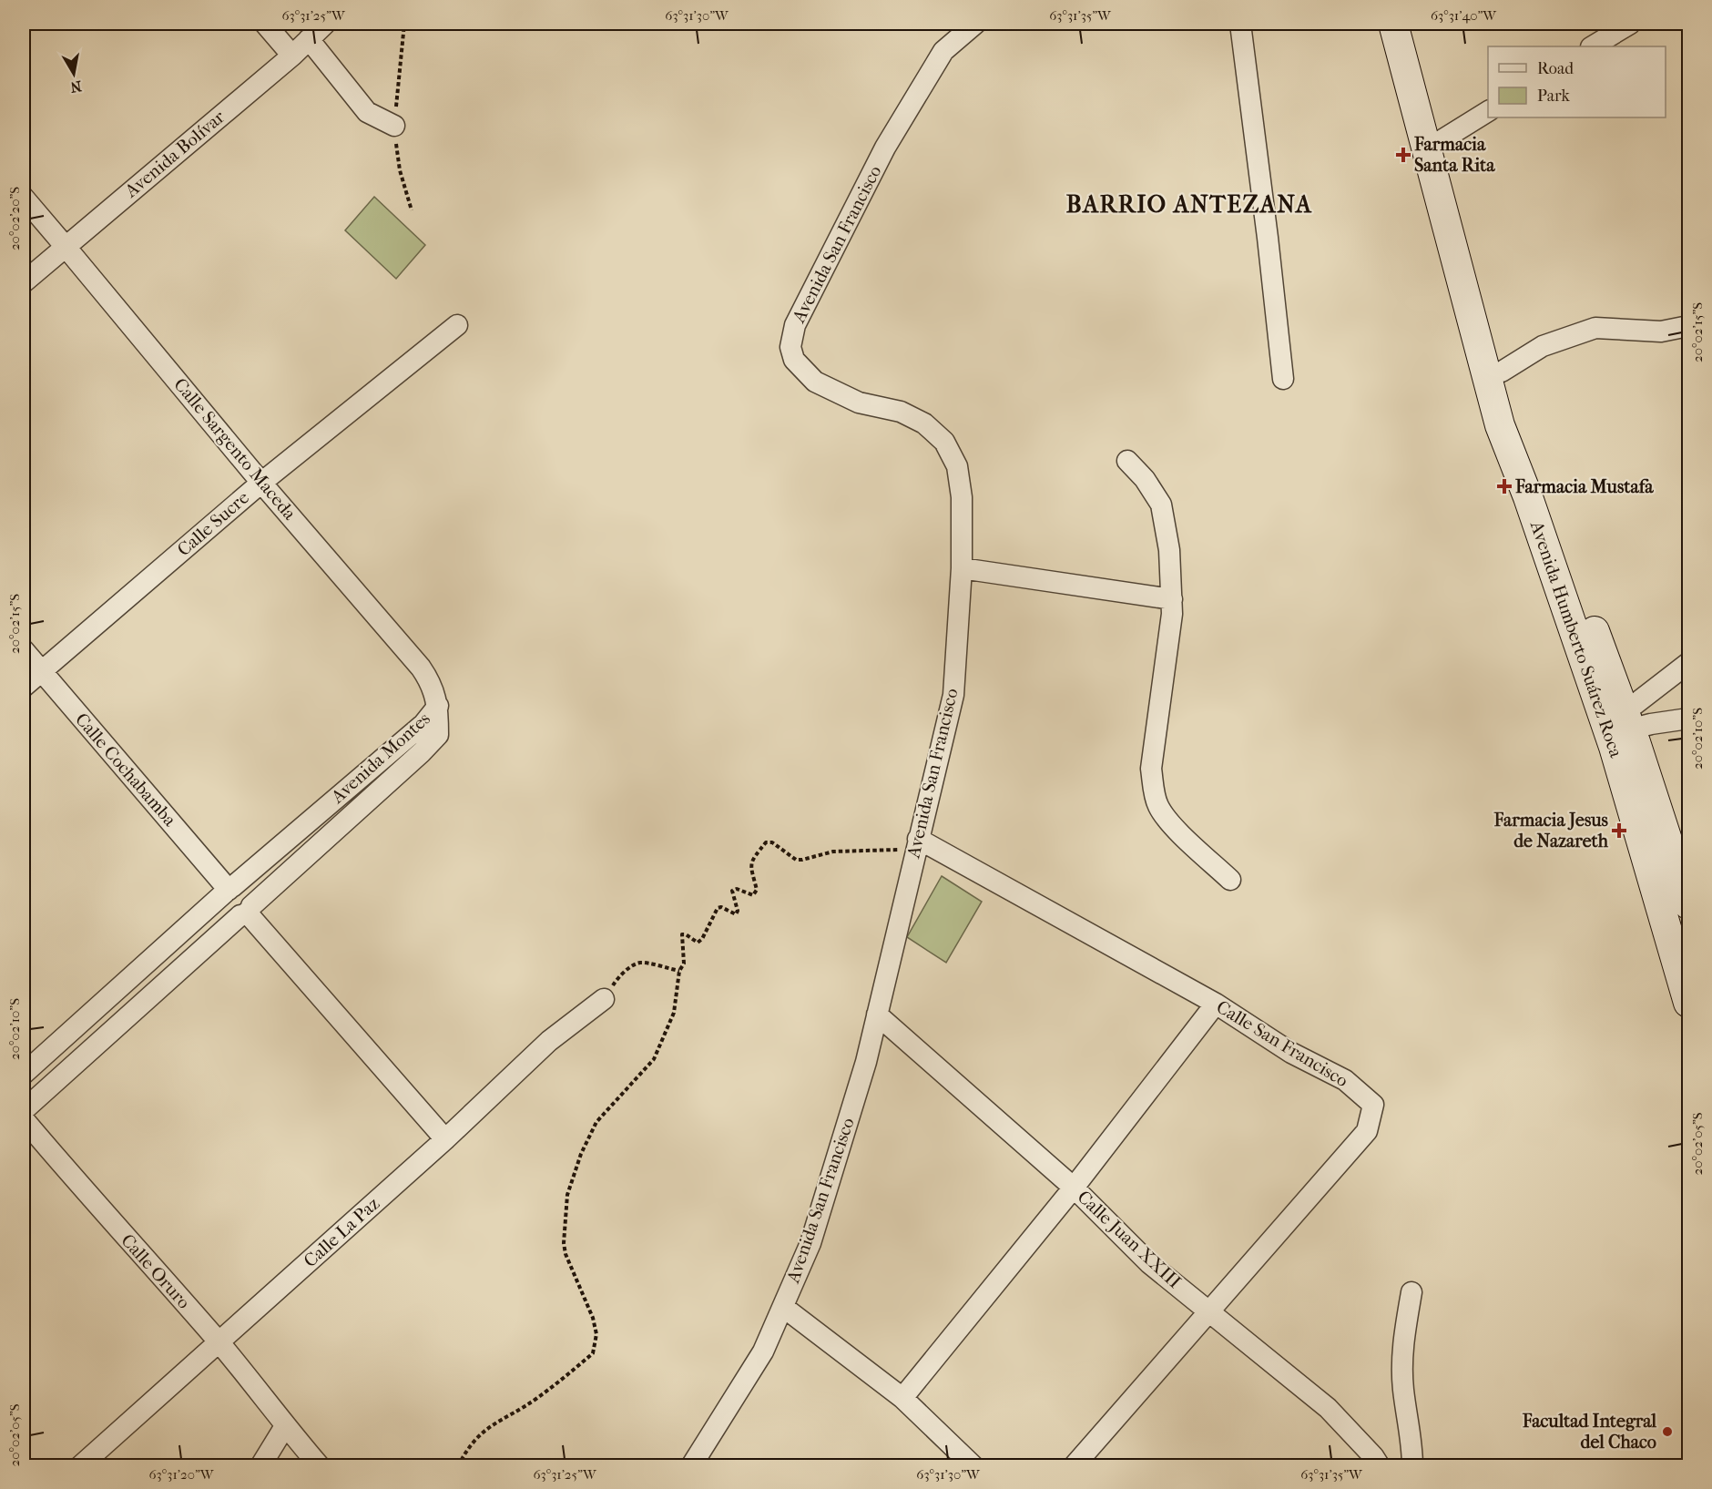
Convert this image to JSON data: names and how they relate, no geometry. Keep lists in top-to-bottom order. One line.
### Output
{"streets":{"main road":["Avenida Humberto Suárez Roca"],"street":["Avenida Bolívar","Avenida San Francisco","Calle Sargento Maceda","Calle Sucre","Avenida Montes","Calle Cochabamba","Calle San Francisco","Calle La Paz","Calle Juan XXIII","Calle Oruro"]},"crossings":[["Avenida Bolívar","Calle Sargento Maceda"],["Avenida San Francisco","Calle San Francisco"],["Avenida San Francisco","Calle Juan XXIII"],["Calle Sargento Maceda","Calle Sucre"],["Calle Sargento Maceda","Avenida Montes"],["Calle Sucre","Calle Cochabamba"],["Avenida Montes","Calle Cochabamba"],["Calle San Francisco","Calle Juan XXIII"],["Calle La Paz","Calle Oruro"]],"districts":["BARRIO ANTEZANA"],"places":{"health":["Farmacia Santa Rita","Farmacia Mustafa","Farmacia Jesus de Nazareth"],"other":["Facultad Integral del Chaco"]},"legend":["Road","Park"],"north":"bottom","coordinates":["63°31'25\"W","63°31'30\"W","63°31'35\"W","63°31'40\"W","20°02'20\"S","20°02'15\"S","20°02'10\"S","20°02'05\"S","63°31'20\"W"]}
